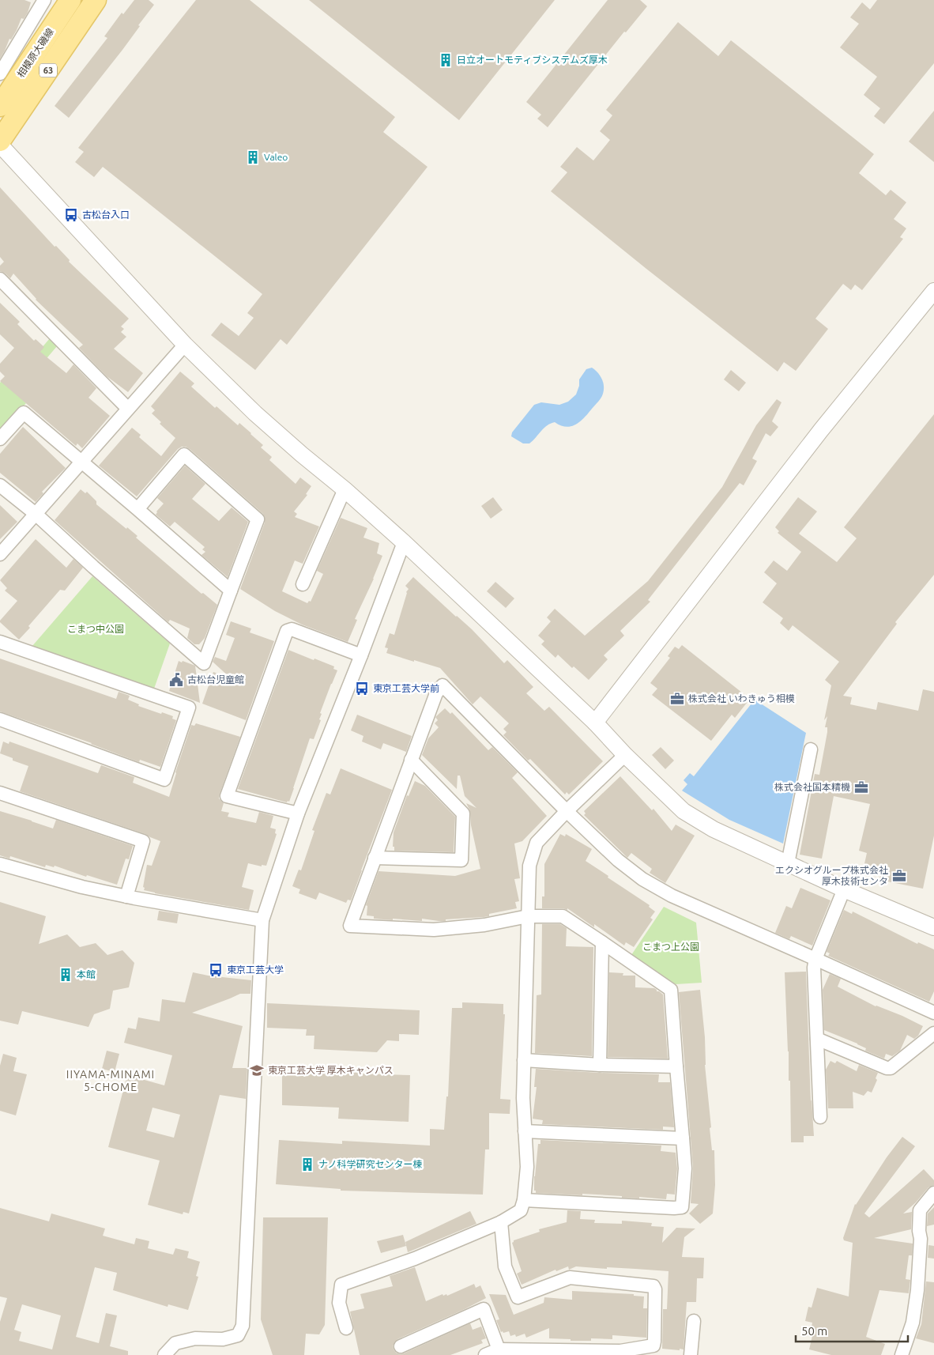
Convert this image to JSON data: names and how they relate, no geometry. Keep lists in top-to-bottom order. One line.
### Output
{"streets":{"main road":["相模原大磯線","63"]},"districts":["IIYAMA-MINAMI 5-CHOME"],"parks":["こまつ中公園","こまつ上公園"],"places":{"building":["日立オートモティブシステムズ厚木","Valeo","本館","ナノ科学研究センター棟"],"bus stop":["古松台入口","東京工芸大学前","東京工芸大学"],"public building":["古松台児童館"],"office":["株式会社 いわきゅう相模","株式会社国本精機","エクシオグループ株式会社 厚木技術センタ"],"school or university":["東京工芸大学 厚木キャンパス"]},"scale_bar":"50 m"}
